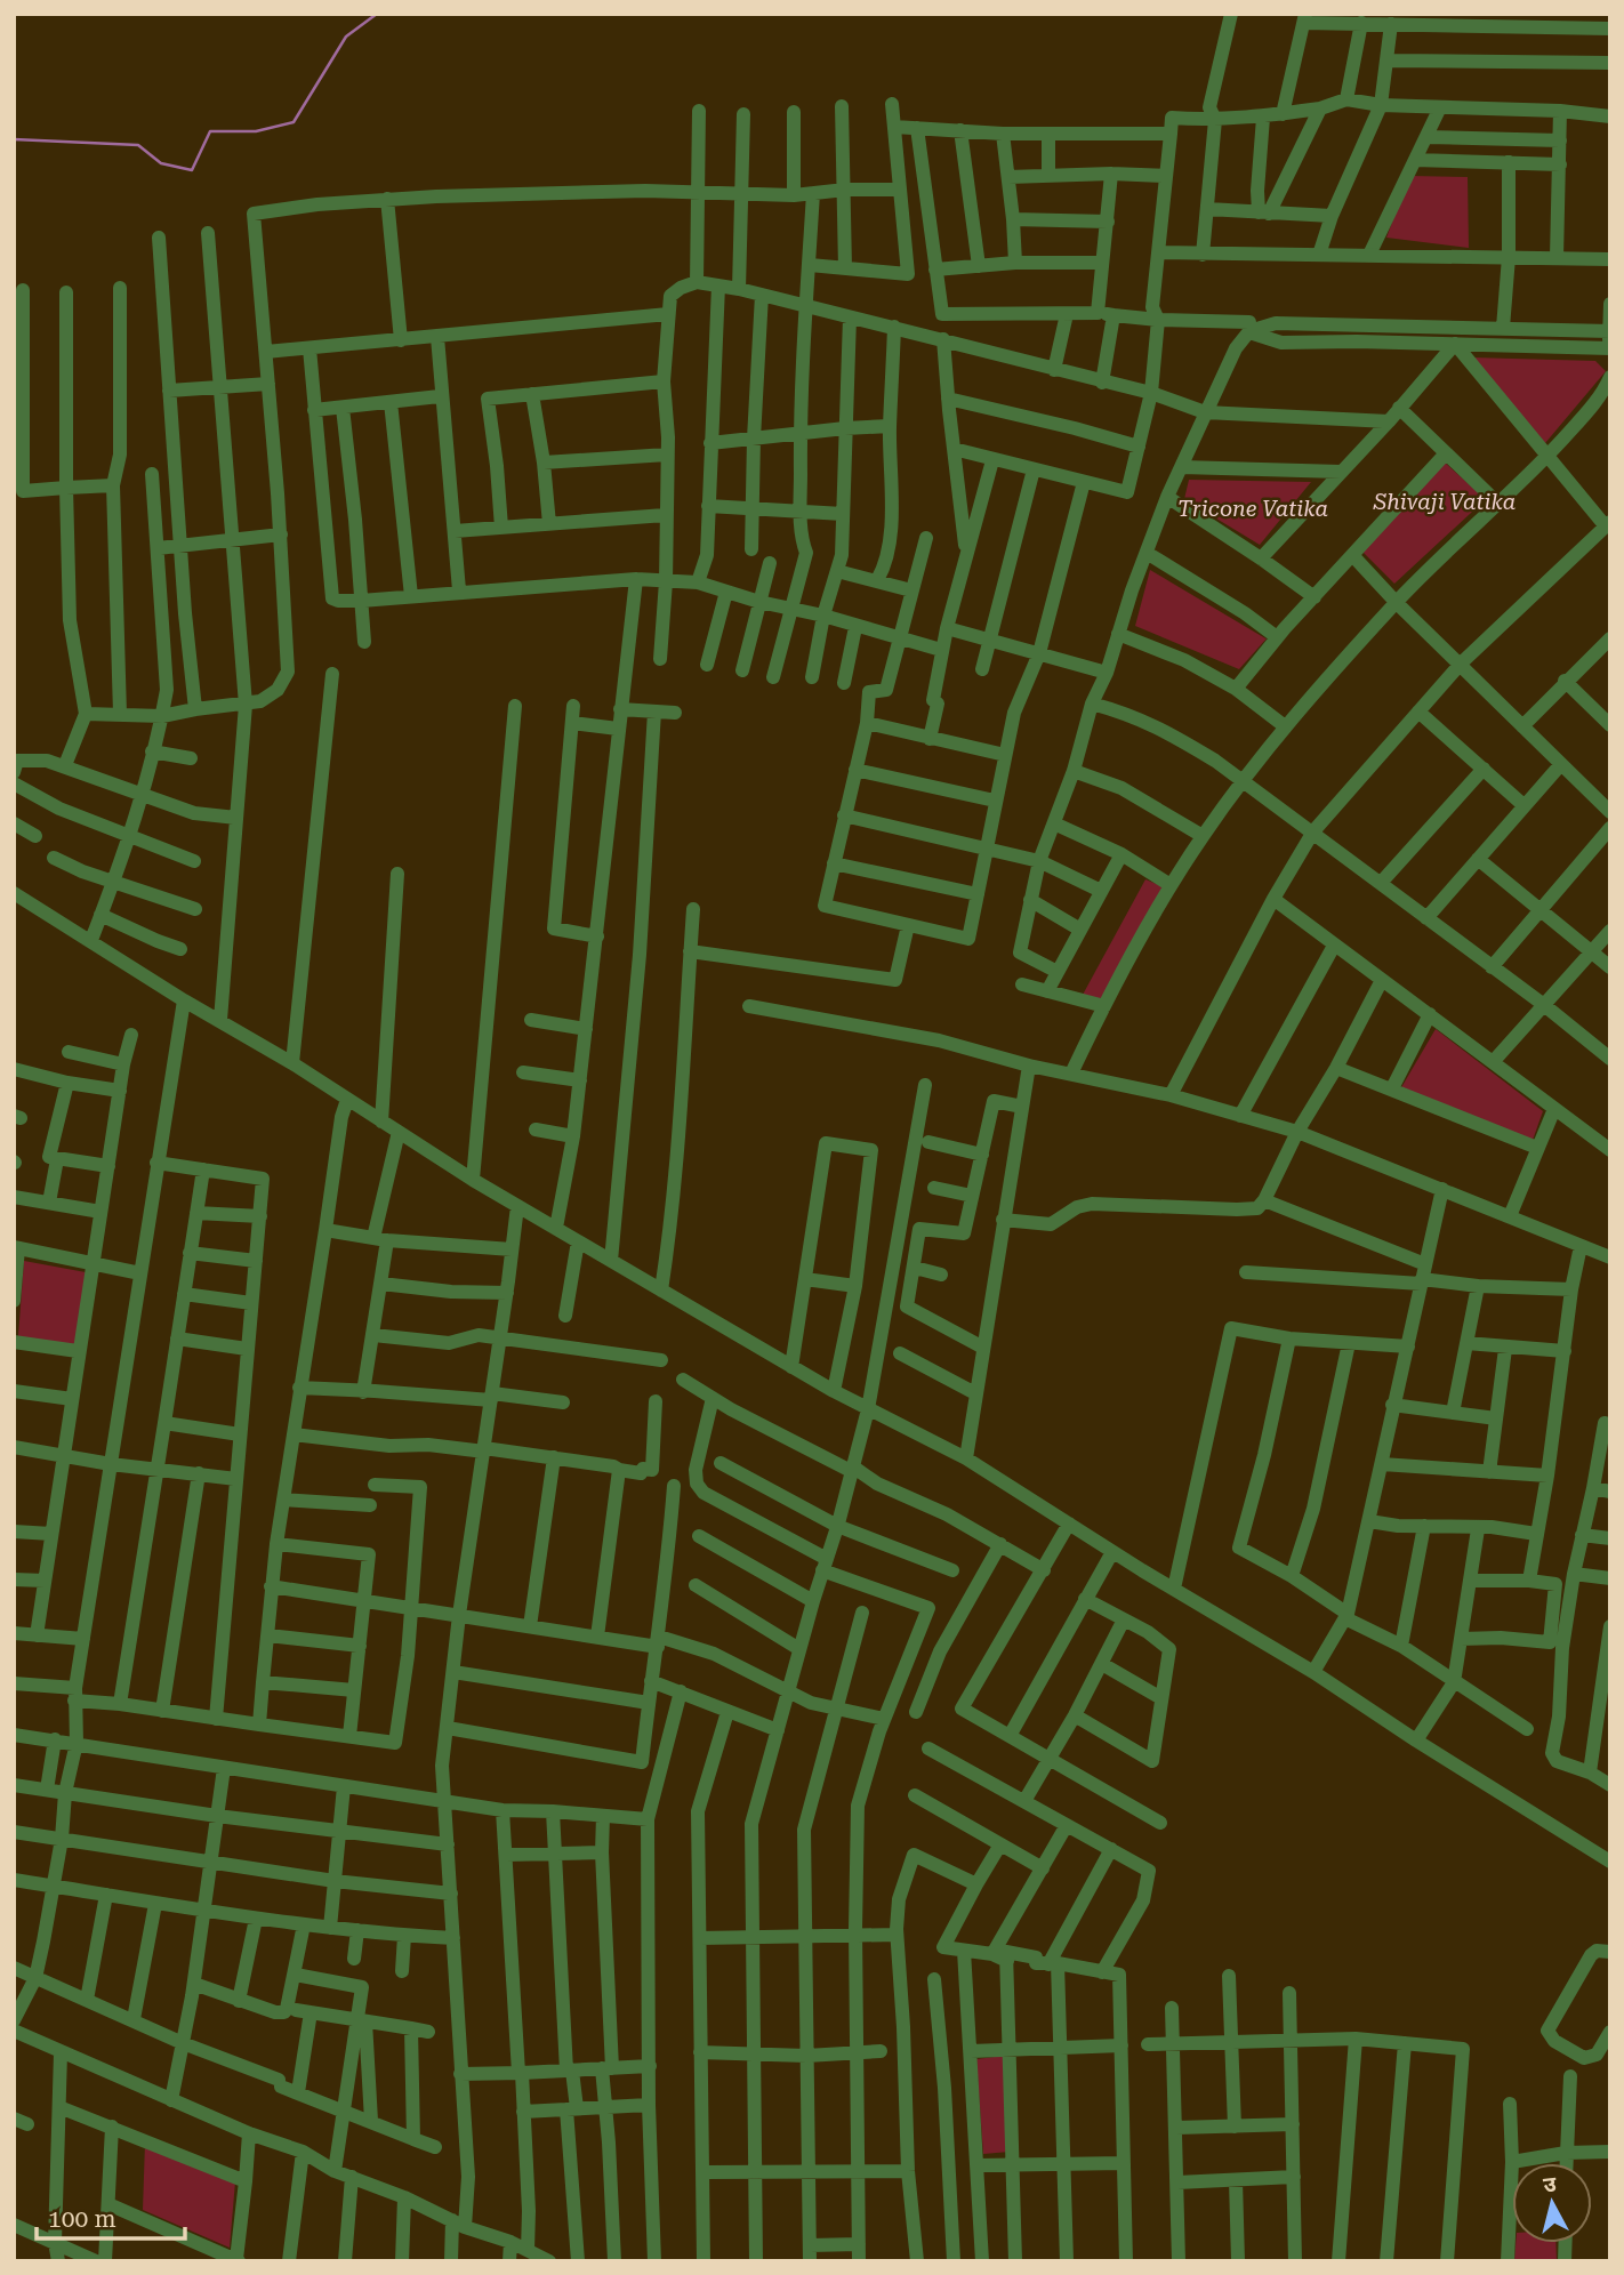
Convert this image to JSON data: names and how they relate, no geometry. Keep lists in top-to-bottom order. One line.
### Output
{"parks":["Shivaji Vatika","Tricone Vatika"],"scale_bar":"100 m","north":"top"}
